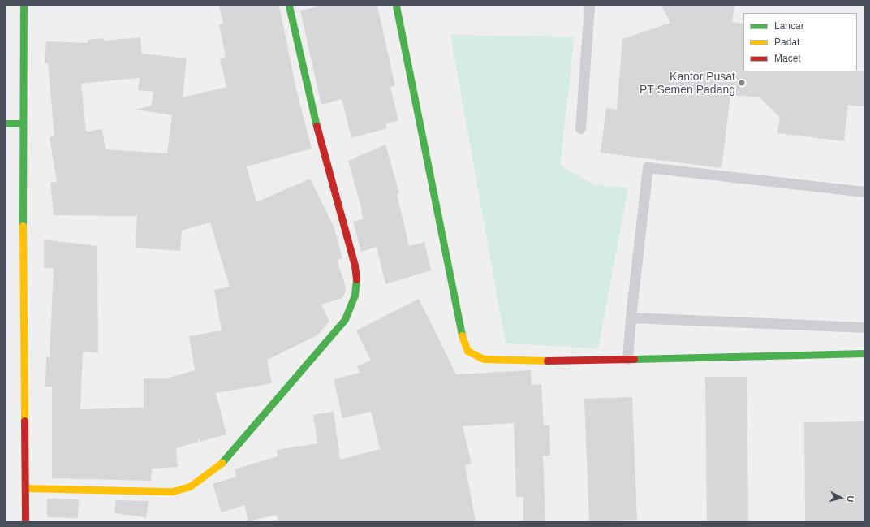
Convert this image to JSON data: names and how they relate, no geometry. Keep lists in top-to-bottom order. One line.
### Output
{"places":["Kantor Pusat PT Semen Padang"],"legend":["Lancar","Padat","Macet"],"north":"right"}
